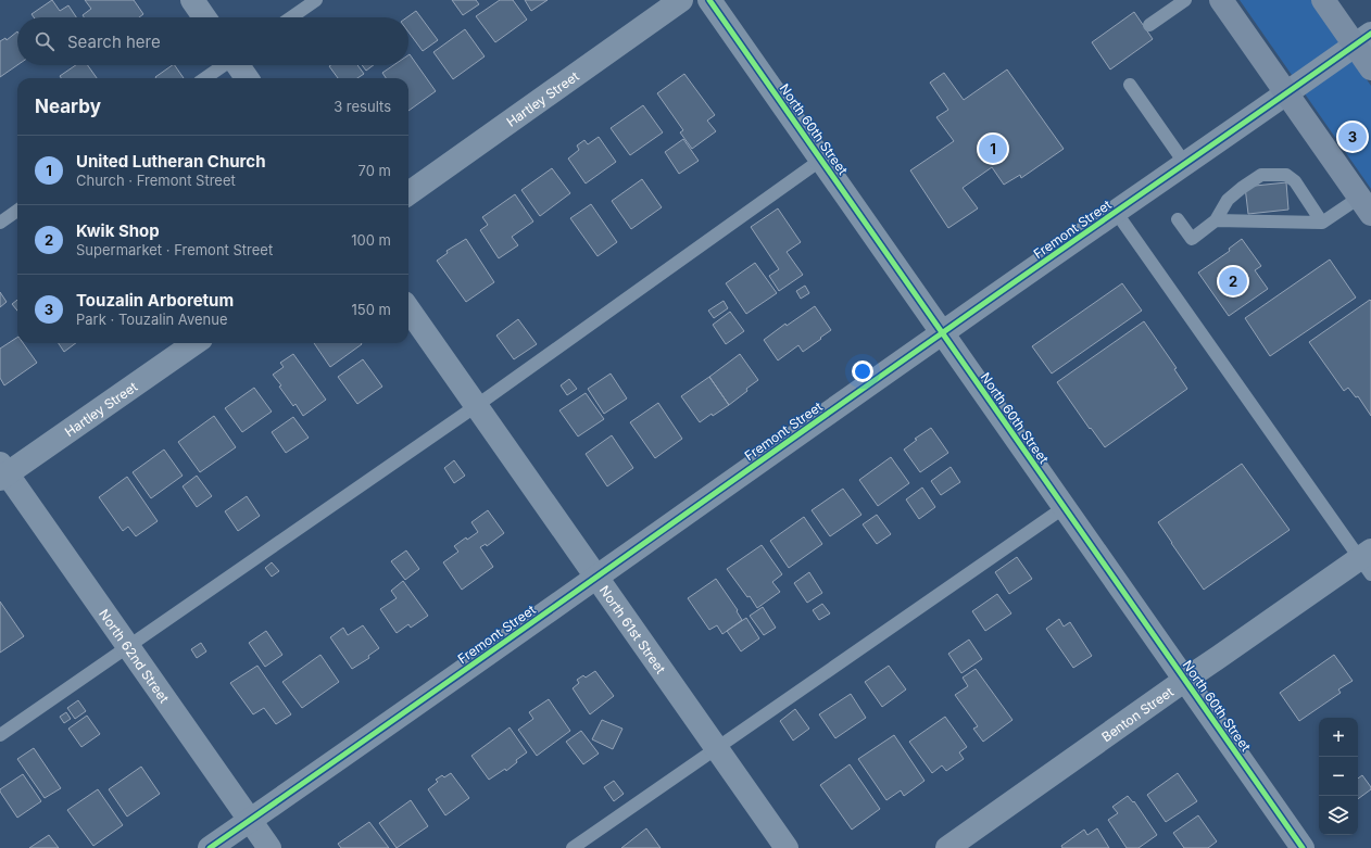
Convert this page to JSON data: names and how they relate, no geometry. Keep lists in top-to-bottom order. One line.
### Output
{"streets":{"street":["Hartley Street","North 60th Street","Fremont Street","North 61st Street","North 62nd Street","Benton Street"]},"crossings":[["Hartley Street","North 62nd Street"],["North 60th Street","Fremont Street"],["North 60th Street","Benton Street"],["Fremont Street","North 61st Street"],["Fremont Street","North 62nd Street"]],"page":{"search":"Search here","heading":["Nearby","3 results"],"pins":["3","1","2"],"list":[{"mark":"1","name":"United Lutheran Church","note":"Church · Fremont Street","value":"70 m"},{"mark":"2","name":"Kwik Shop","note":"Supermarket · Fremont Street","value":"100 m"},{"mark":"3","name":"Touzalin Arboretum","note":"Park · Touzalin Avenue","value":"150 m"}],"map_buttons":["+","−"]}}
